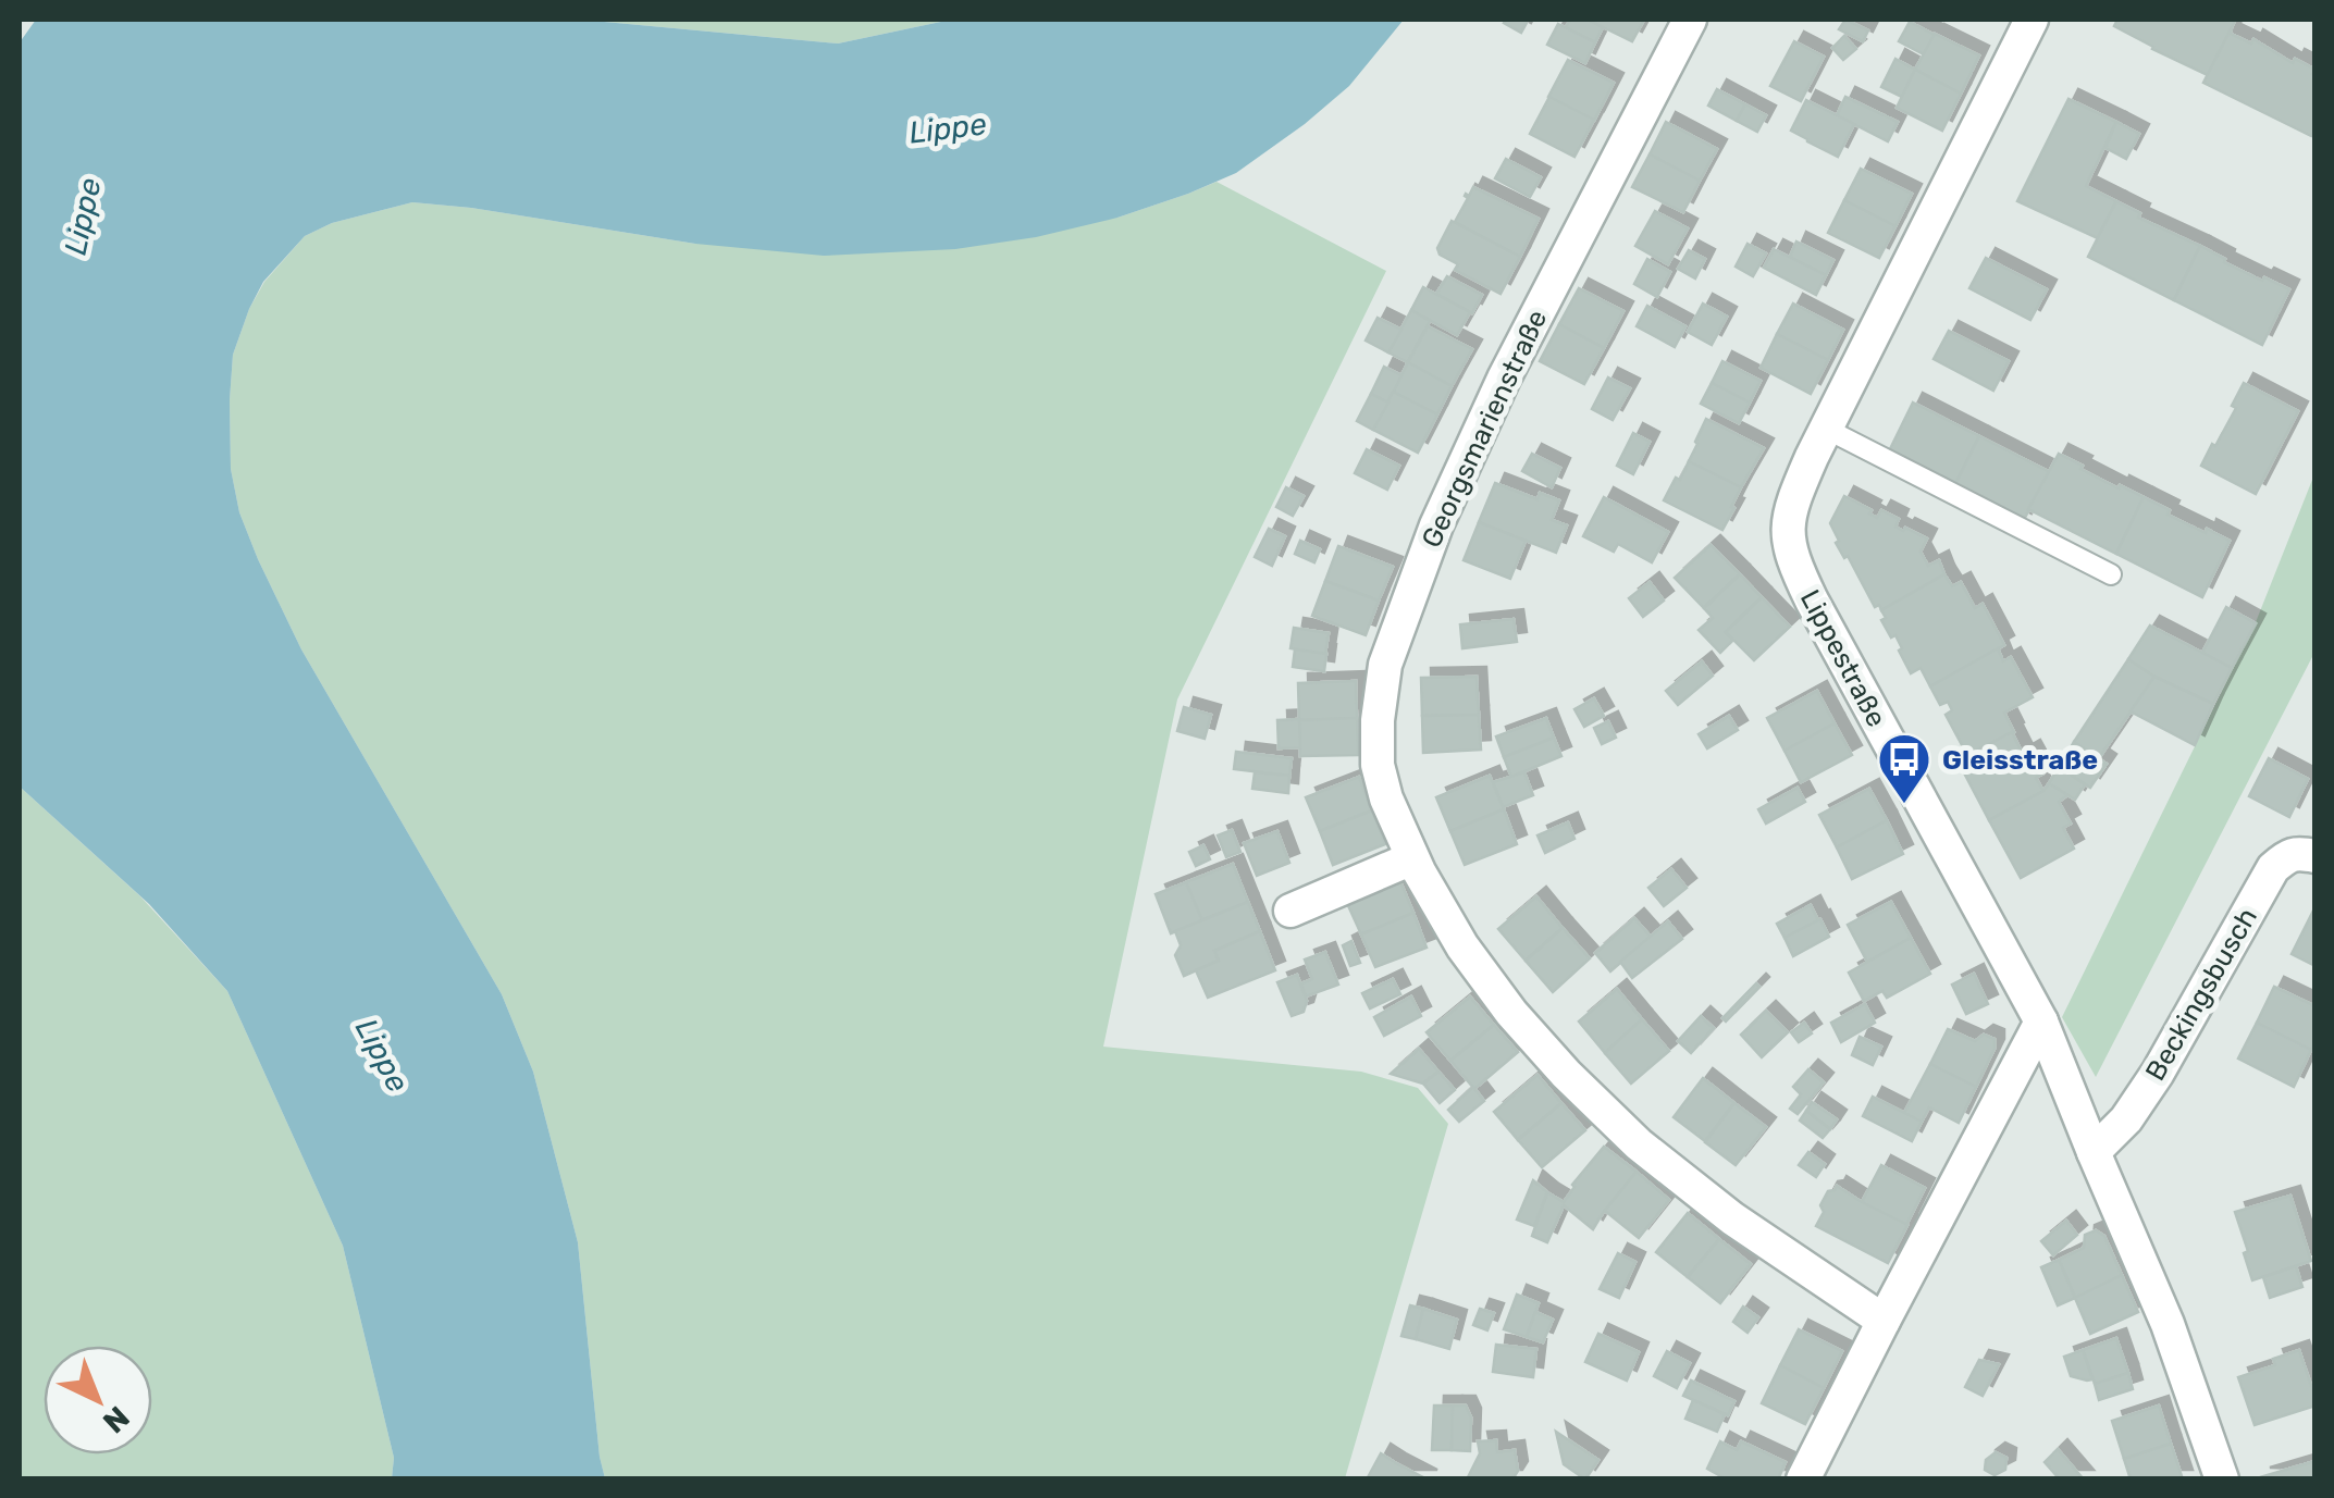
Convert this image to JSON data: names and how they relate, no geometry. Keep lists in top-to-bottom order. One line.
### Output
{"streets":{"street":["Georgsmarienstraße","Lippestraße","Beckingsbusch"]},"crossings":[["Lippestraße","Beckingsbusch"]],"water":["Lippe"],"places":{"bus stop":["Gleisstraße"]},"north":"bottom right"}
